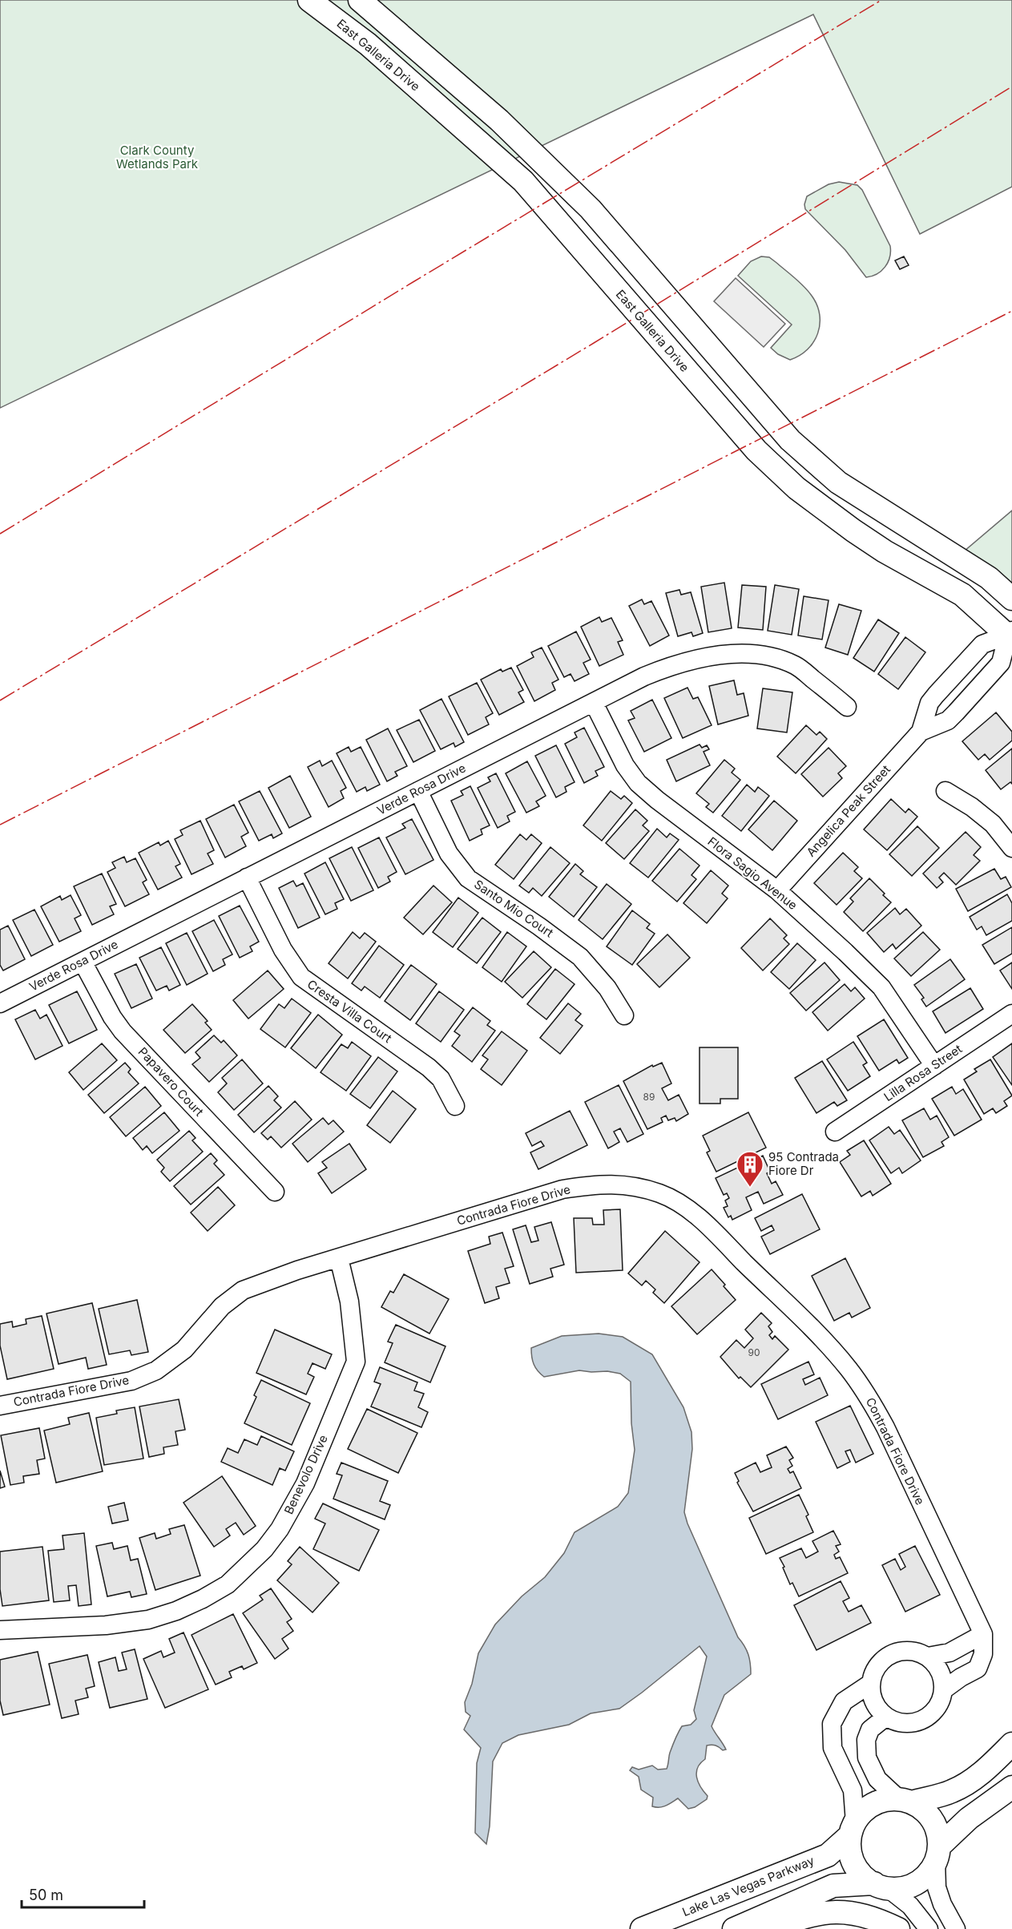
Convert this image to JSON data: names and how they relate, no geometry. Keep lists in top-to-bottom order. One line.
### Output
{"streets":{"main road":["East Galleria Drive","Lake Las Vegas Parkway"],"street":["Verde Rosa Drive","Angelica Peak Street","Flora Sagio Avenue","Santo Mio Court","Cresta Villa Court","Lilla Rosa Street","Papavero Court","Contrada Fiore Drive","Benevolo Drive"]},"crossings":[["East Galleria Drive","Angelica Peak Street"],["Verde Rosa Drive","Flora Sagio Avenue"],["Verde Rosa Drive","Santo Mio Court"],["Verde Rosa Drive","Cresta Villa Court"],["Verde Rosa Drive","Papavero Court"],["Angelica Peak Street","Flora Sagio Avenue"],["Flora Sagio Avenue","Lilla Rosa Street"],["Contrada Fiore Drive","Benevolo Drive"]],"parks":["Clark County Wetlands Park"],"places":{"building":["95 Contrada Fiore Dr"]},"house_numbers":["89","90"],"scale_bar":"50 m"}
